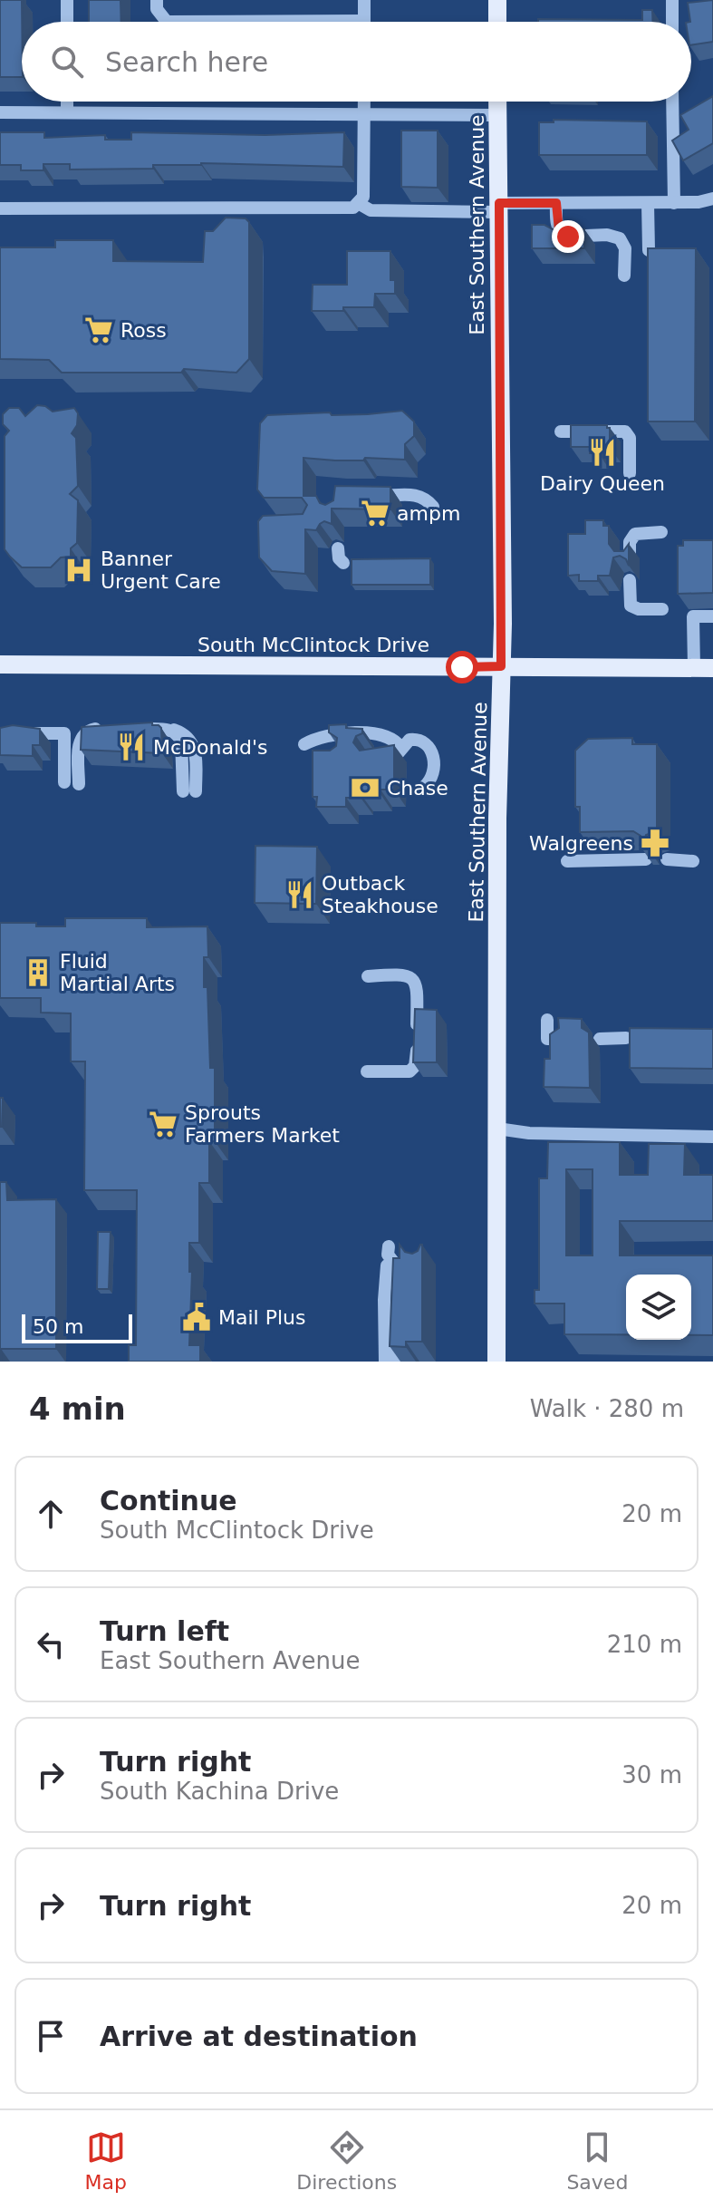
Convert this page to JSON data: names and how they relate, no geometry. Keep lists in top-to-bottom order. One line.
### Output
{"streets":{"main road":["East Southern Avenue","South McClintock Drive"]},"crossings":[["East Southern Avenue","South McClintock Drive"]],"places":{"supermarket":["Ross","ampm","Sprouts Farmers Market"],"restaurant":["Dairy Queen","McDonald's","Outback Steakhouse"],"hospital":["Banner Urgent Care"],"bank":["Chase"],"pharmacy":["Walgreens"],"building":["Fluid Martial Arts"],"public building":["Mail Plus"]},"scale_bar":"50 m","page":{"search":"Search here","scale":"50 m","heading":["4 min","Walk · 280 m"],"list":[["Continue","South McClintock Drive","20 m"],["Turn left","East Southern Avenue","210 m"],["Turn right","South Kachina Drive","30 m"],["Turn right","20 m"],"Arrive at destination"],"nav":["Map","Directions","Saved"]}}
